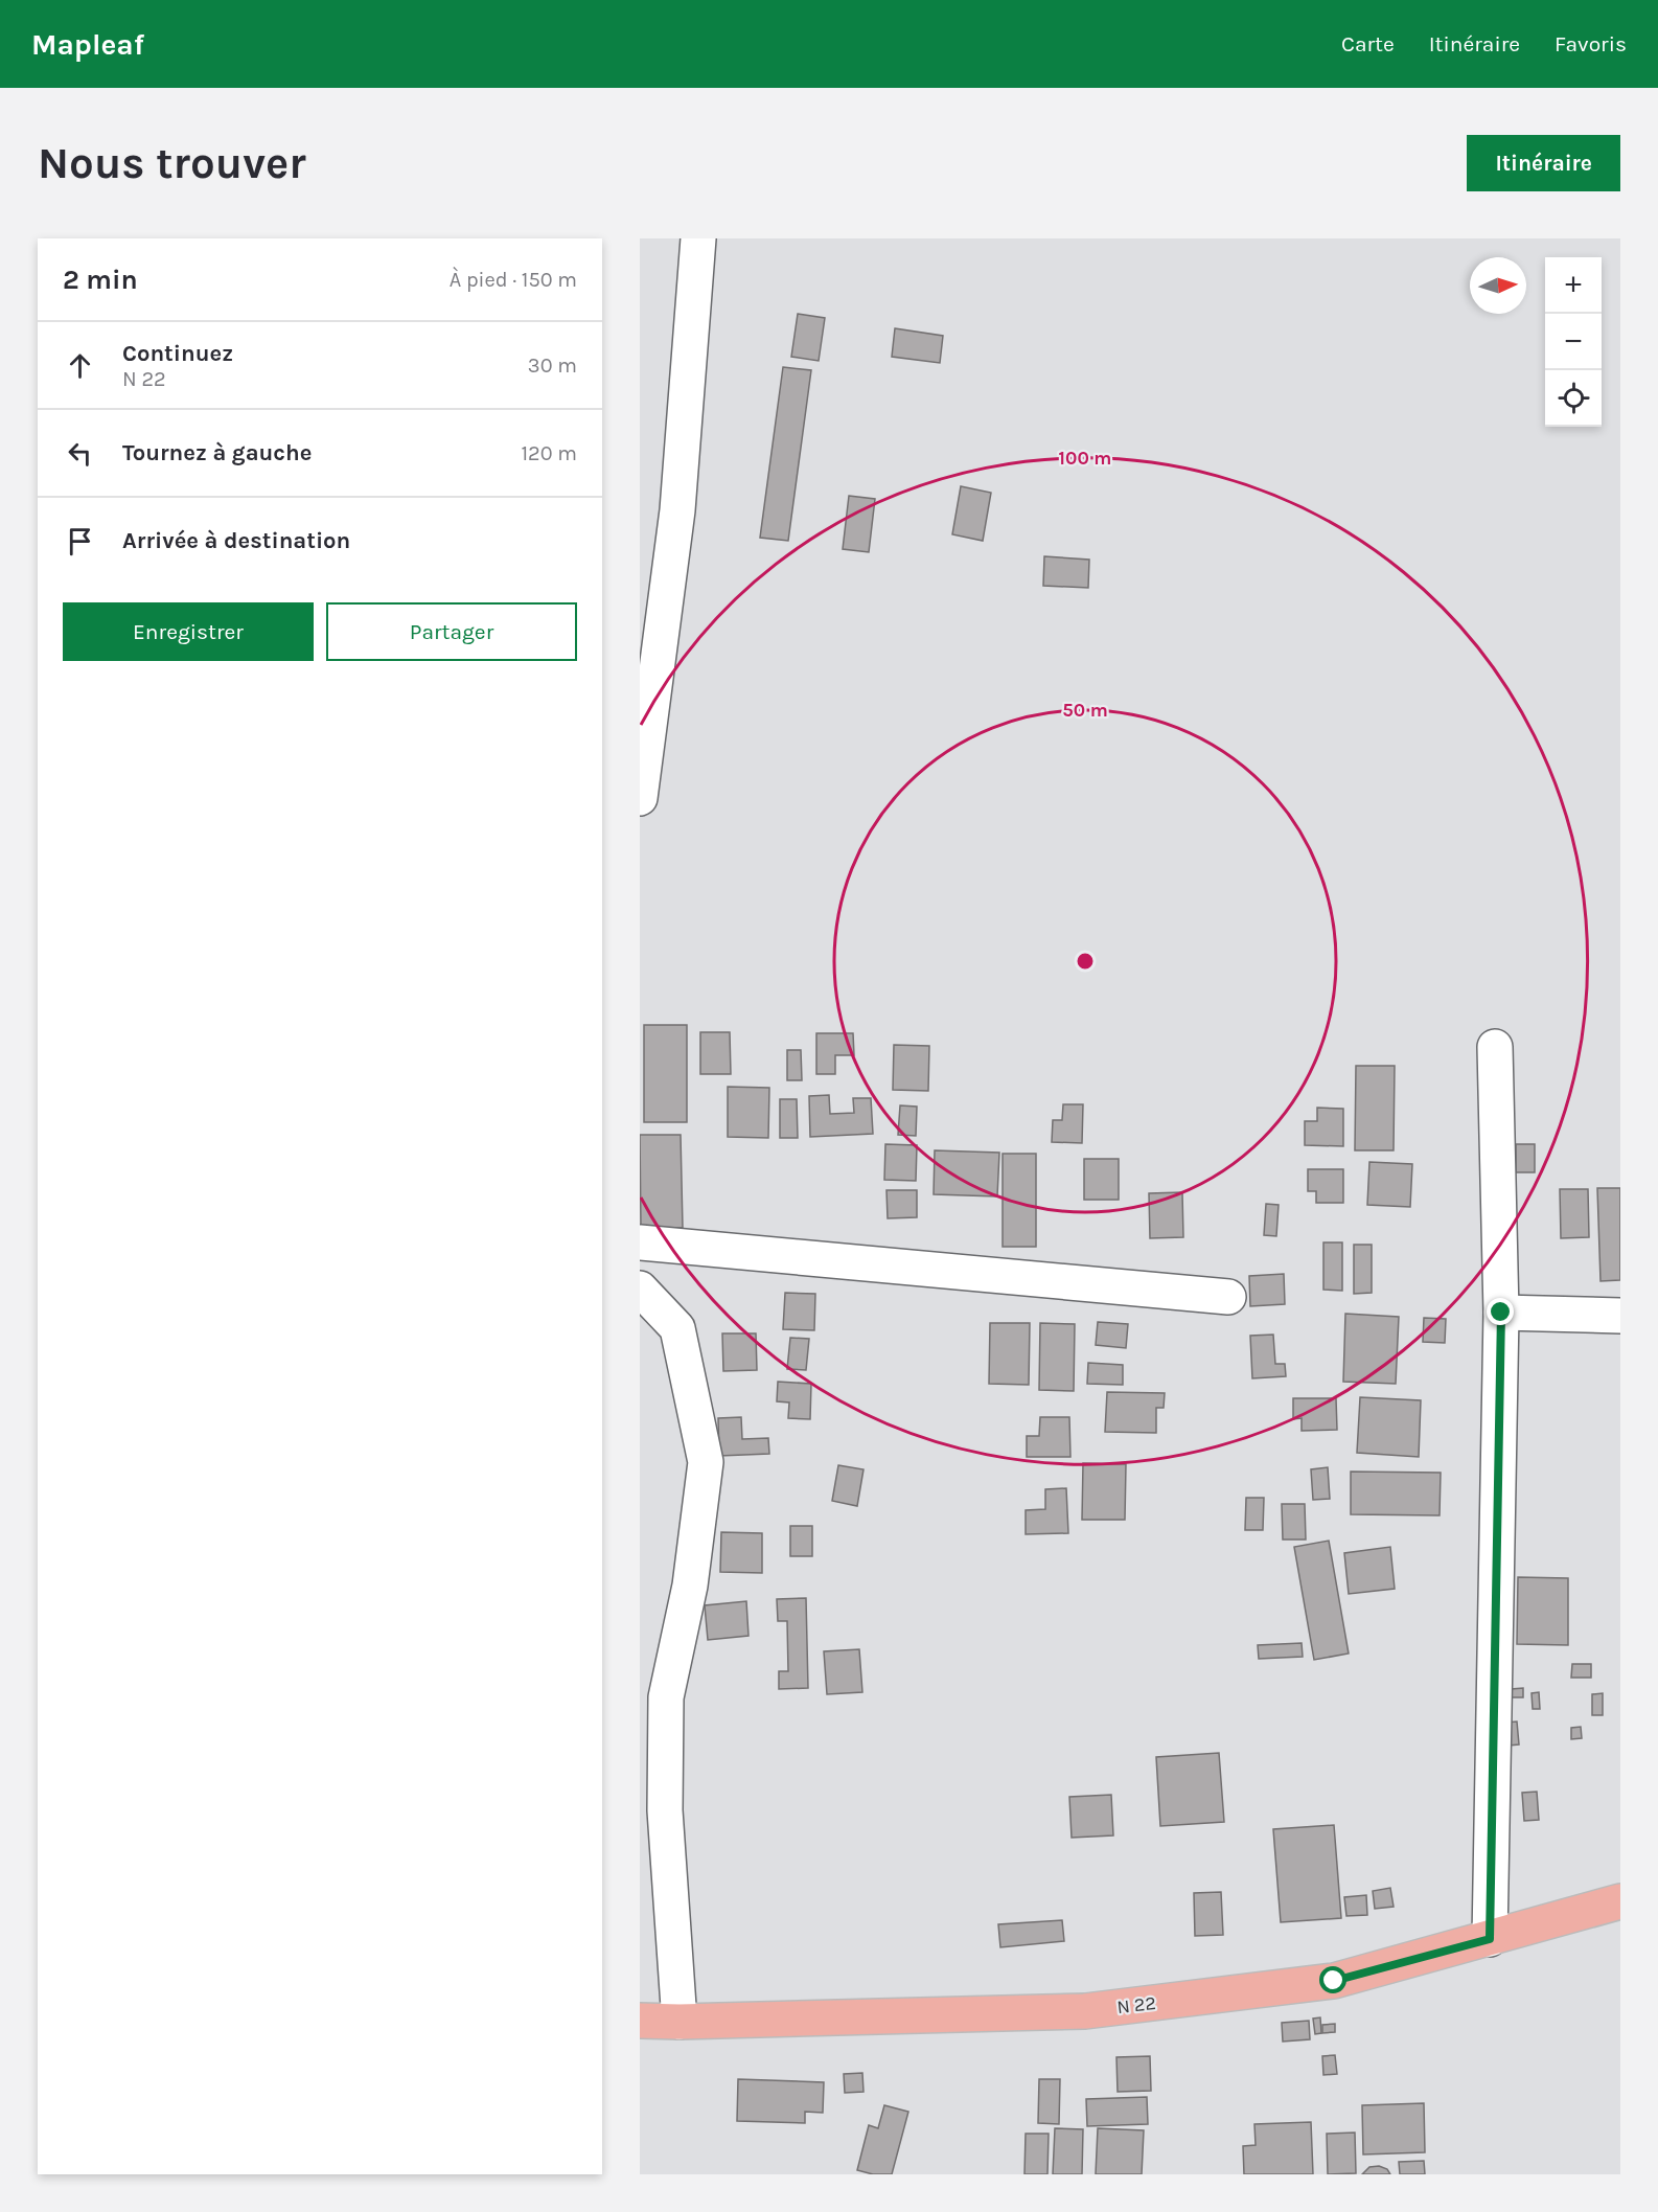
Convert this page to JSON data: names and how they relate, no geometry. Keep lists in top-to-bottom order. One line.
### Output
{"streets":{"main road":["N 22"]},"north":"right","page":{"header":"Mapleaf","nav":["Carte","Itinéraire","Favoris"],"buttons":["Itinéraire",["Enregistrer","Partager"]],"title":"Nous trouver","heading":["2 min","À pied · 150 m"],"map_buttons":["+","−"],"list":[["Continuez","N 22","30 m"],["Tournez à gauche","120 m"],"Arrivée à destination"]},"rings":["100 m","50 m"]}
